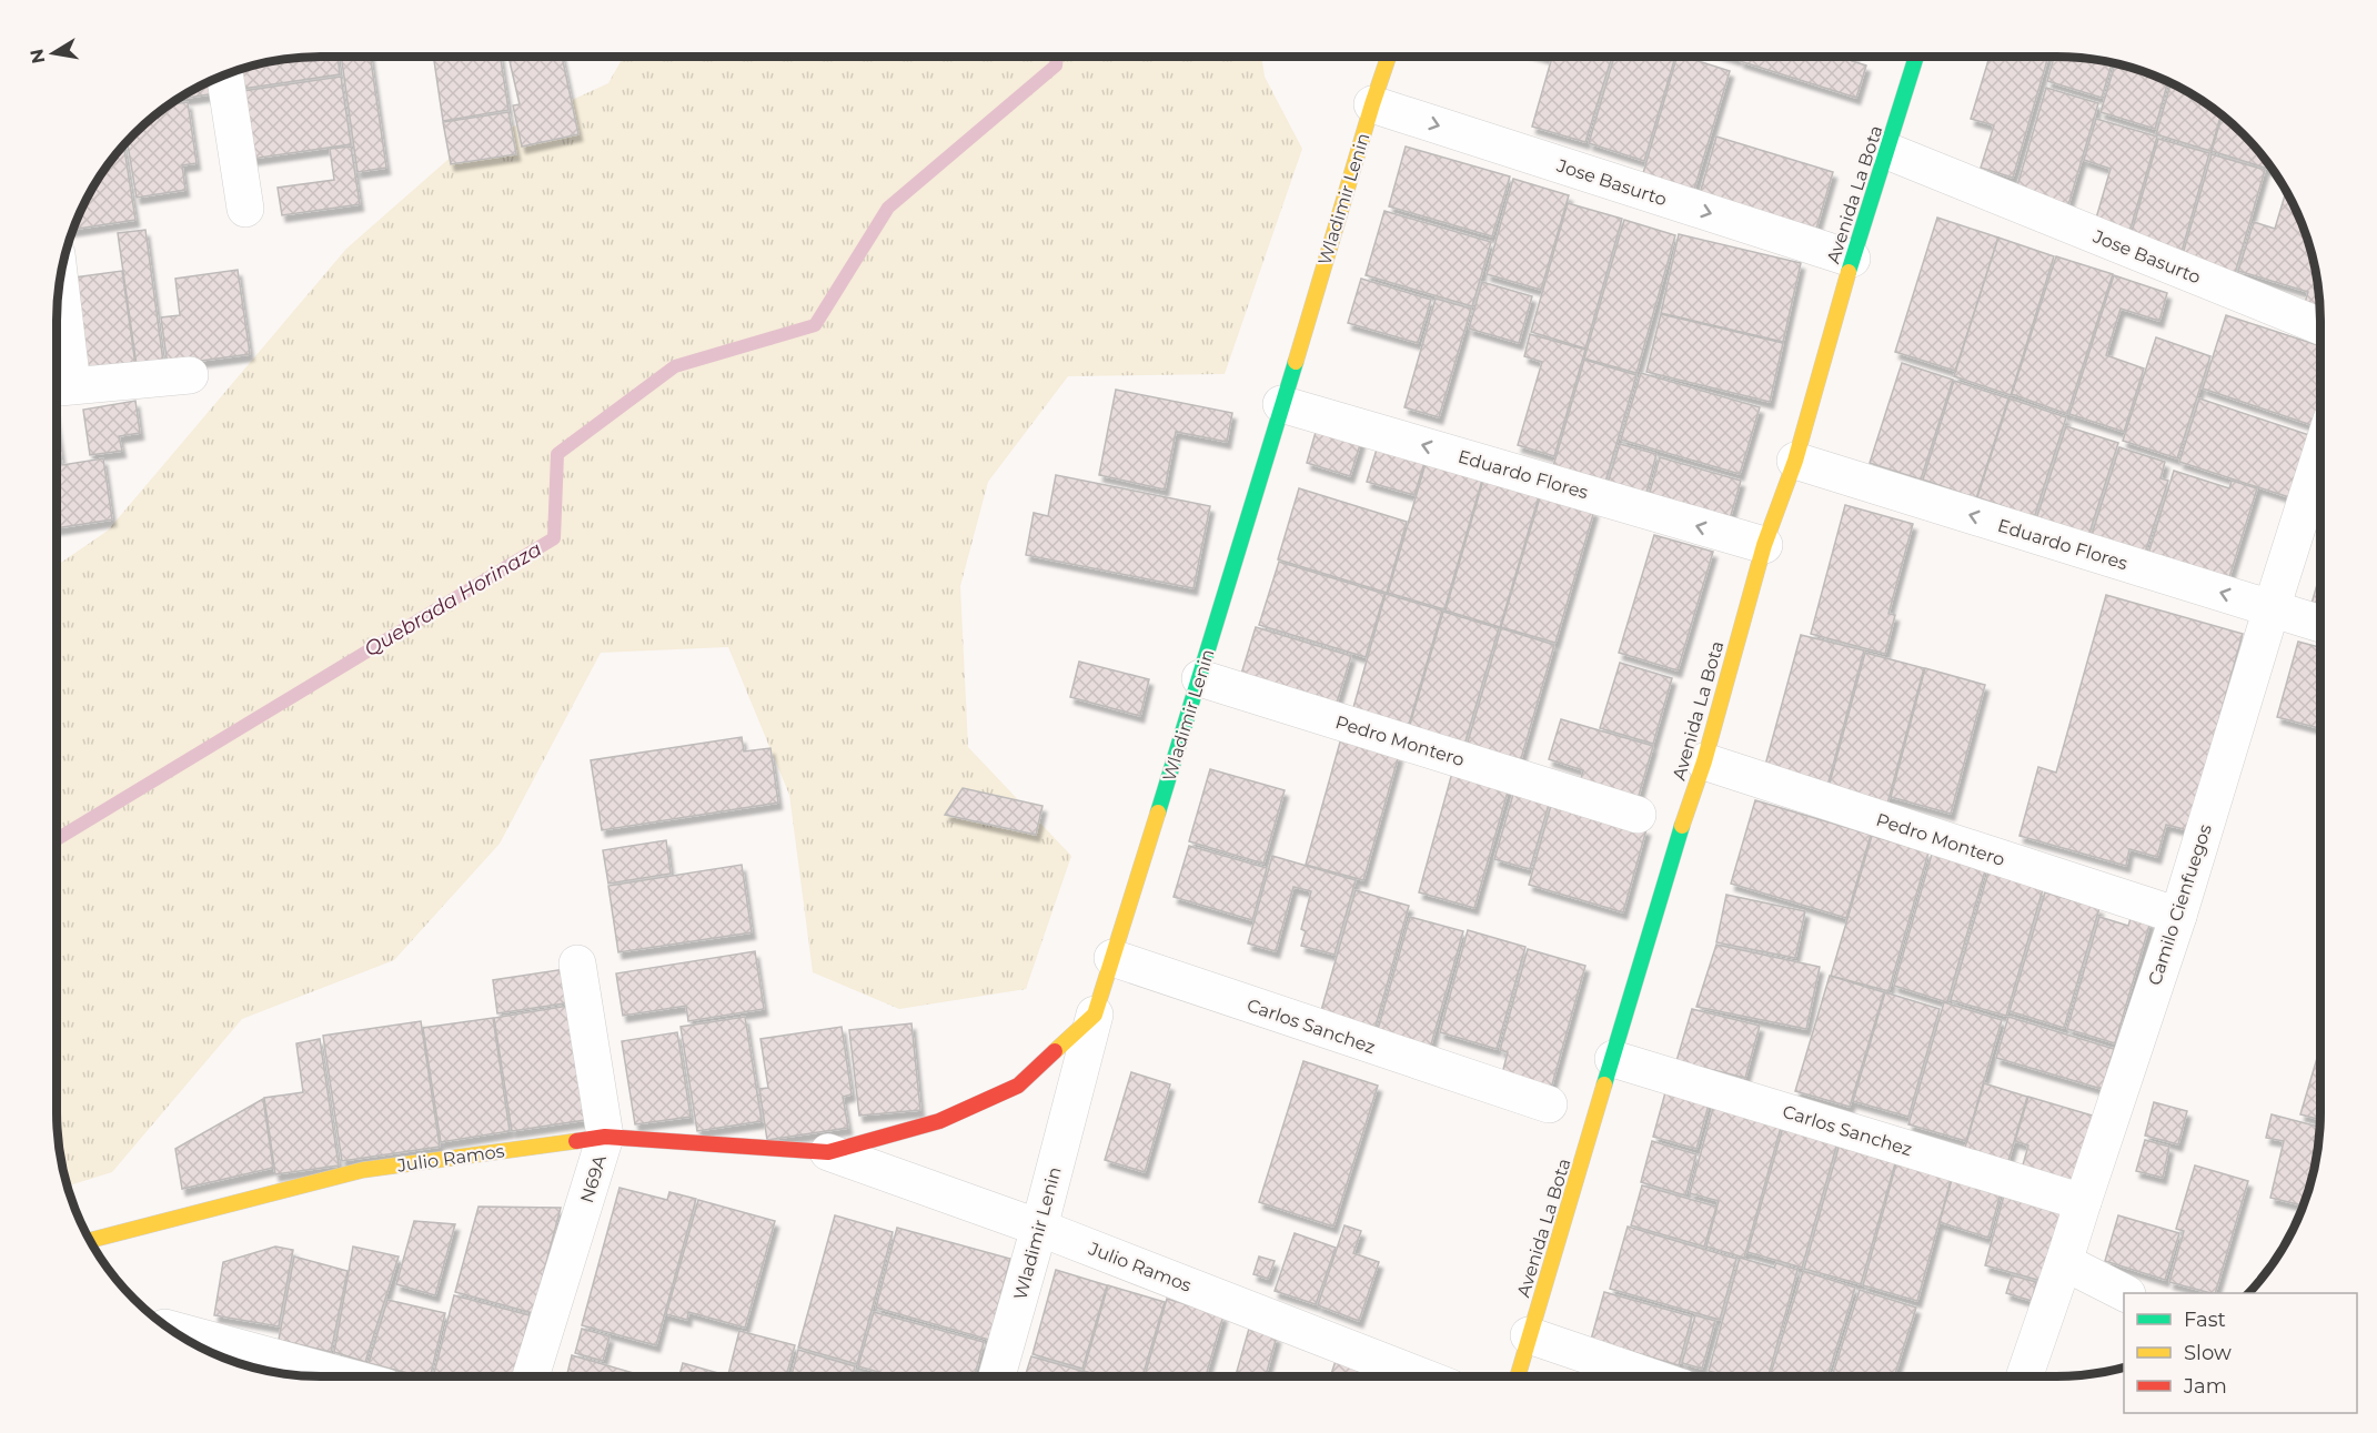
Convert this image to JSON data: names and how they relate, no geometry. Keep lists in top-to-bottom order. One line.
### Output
{"streets":{"street":["Jose Basurto","Avenida La Bota","Wladimir Lenin","Eduardo Flores","Pedro Montero","Camilo Cienfuegos","Carlos Sanchez","Julio Ramos","N69A"]},"crossings":[["Jose Basurto","Avenida La Bota"],["Jose Basurto","Wladimir Lenin"],["Avenida La Bota","Eduardo Flores"],["Avenida La Bota","Pedro Montero"],["Avenida La Bota","Carlos Sanchez"],["Wladimir Lenin","Eduardo Flores"],["Wladimir Lenin","Pedro Montero"],["Wladimir Lenin","Carlos Sanchez"],["Wladimir Lenin","Julio Ramos"],["Eduardo Flores","Camilo Cienfuegos"],["Pedro Montero","Camilo Cienfuegos"],["Camilo Cienfuegos","Carlos Sanchez"],["Julio Ramos","N69A"]],"one_way":["Jose Basurto","Eduardo Flores"],"water":["Quebrada Horinaza"],"legend":["Fast","Slow","Jam"],"north":"left"}
